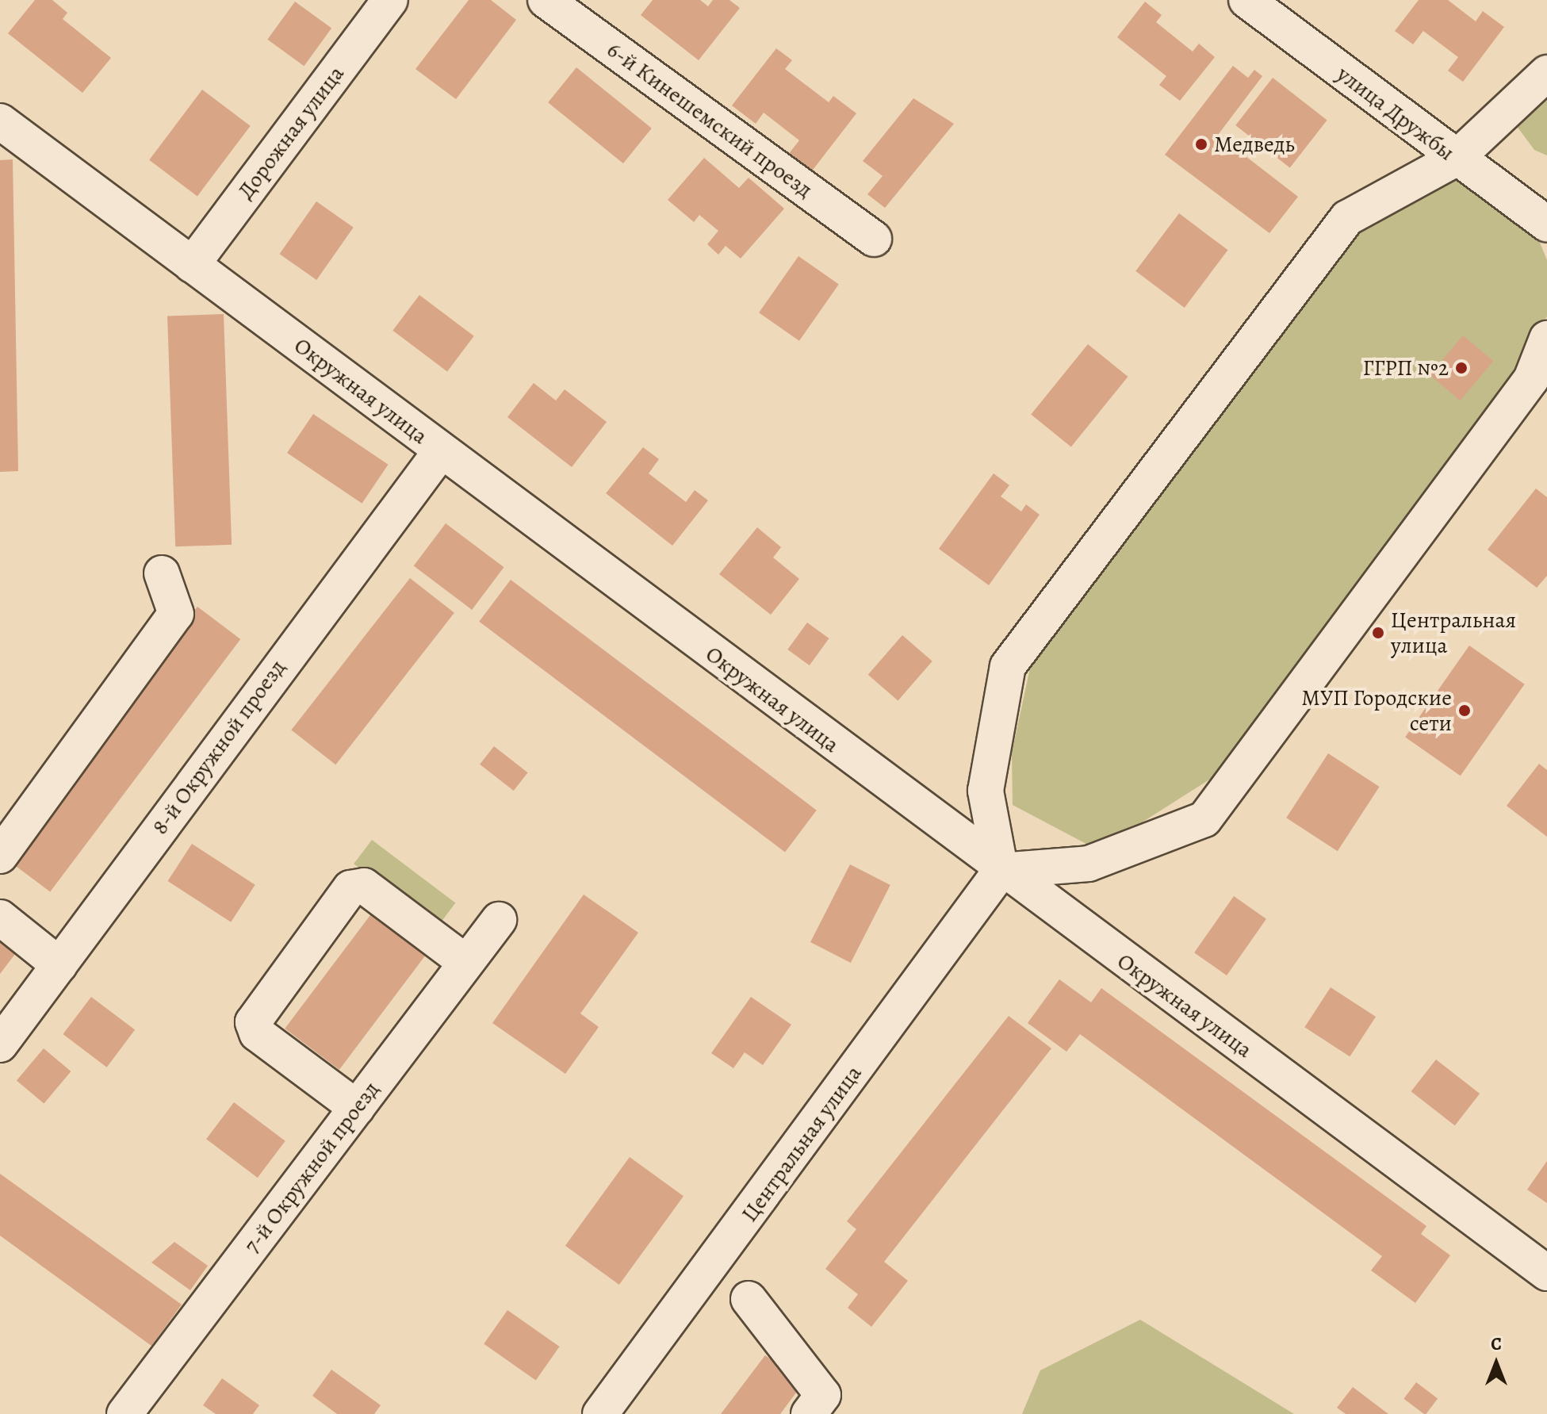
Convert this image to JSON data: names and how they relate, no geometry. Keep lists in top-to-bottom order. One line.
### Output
{"streets":{"street":["улица Дружбы","6-й Кинешемский проезд","Дорожная улица","Окружная улица","8-й Окружной проезд","Центральная улица","7-й Окружной проезд"]},"crossings":[["Дорожная улица","Окружная улица"],["Окружная улица","8-й Окружной проезд"],["Окружная улица","Центральная улица"]],"places":["Медведь","ГГРП №2","Центральная улица","МУП Городские сети"],"north":"top"}
